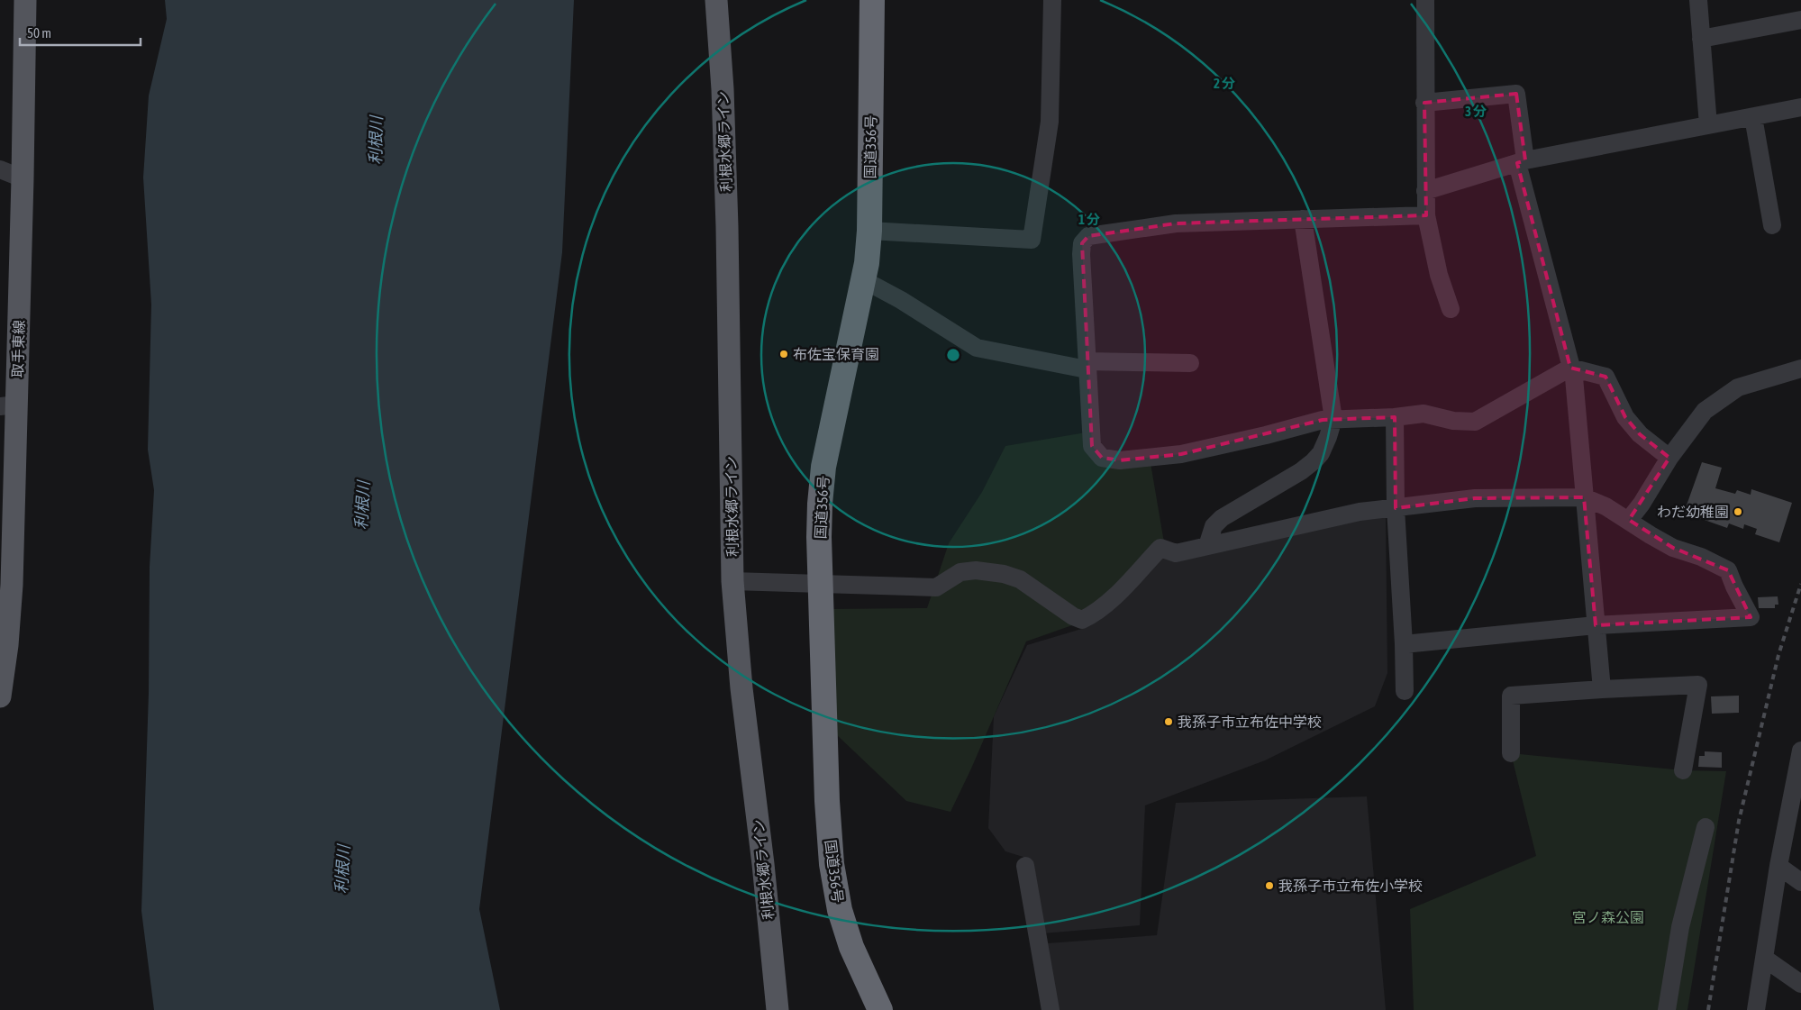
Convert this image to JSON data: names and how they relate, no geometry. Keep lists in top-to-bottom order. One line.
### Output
{"streets":{"highway":["国道356号"],"main road":["利根水郷ライン","取手東線"]},"water":["利根川"],"parks":["宮ノ森公園"],"places":["布佐宝保育園","わだ幼稚園","我孫子市立布佐中学校","我孫子市立布佐小学校"],"scale_bar":"50 m","rings":["2 分","3 分","1 分"]}
